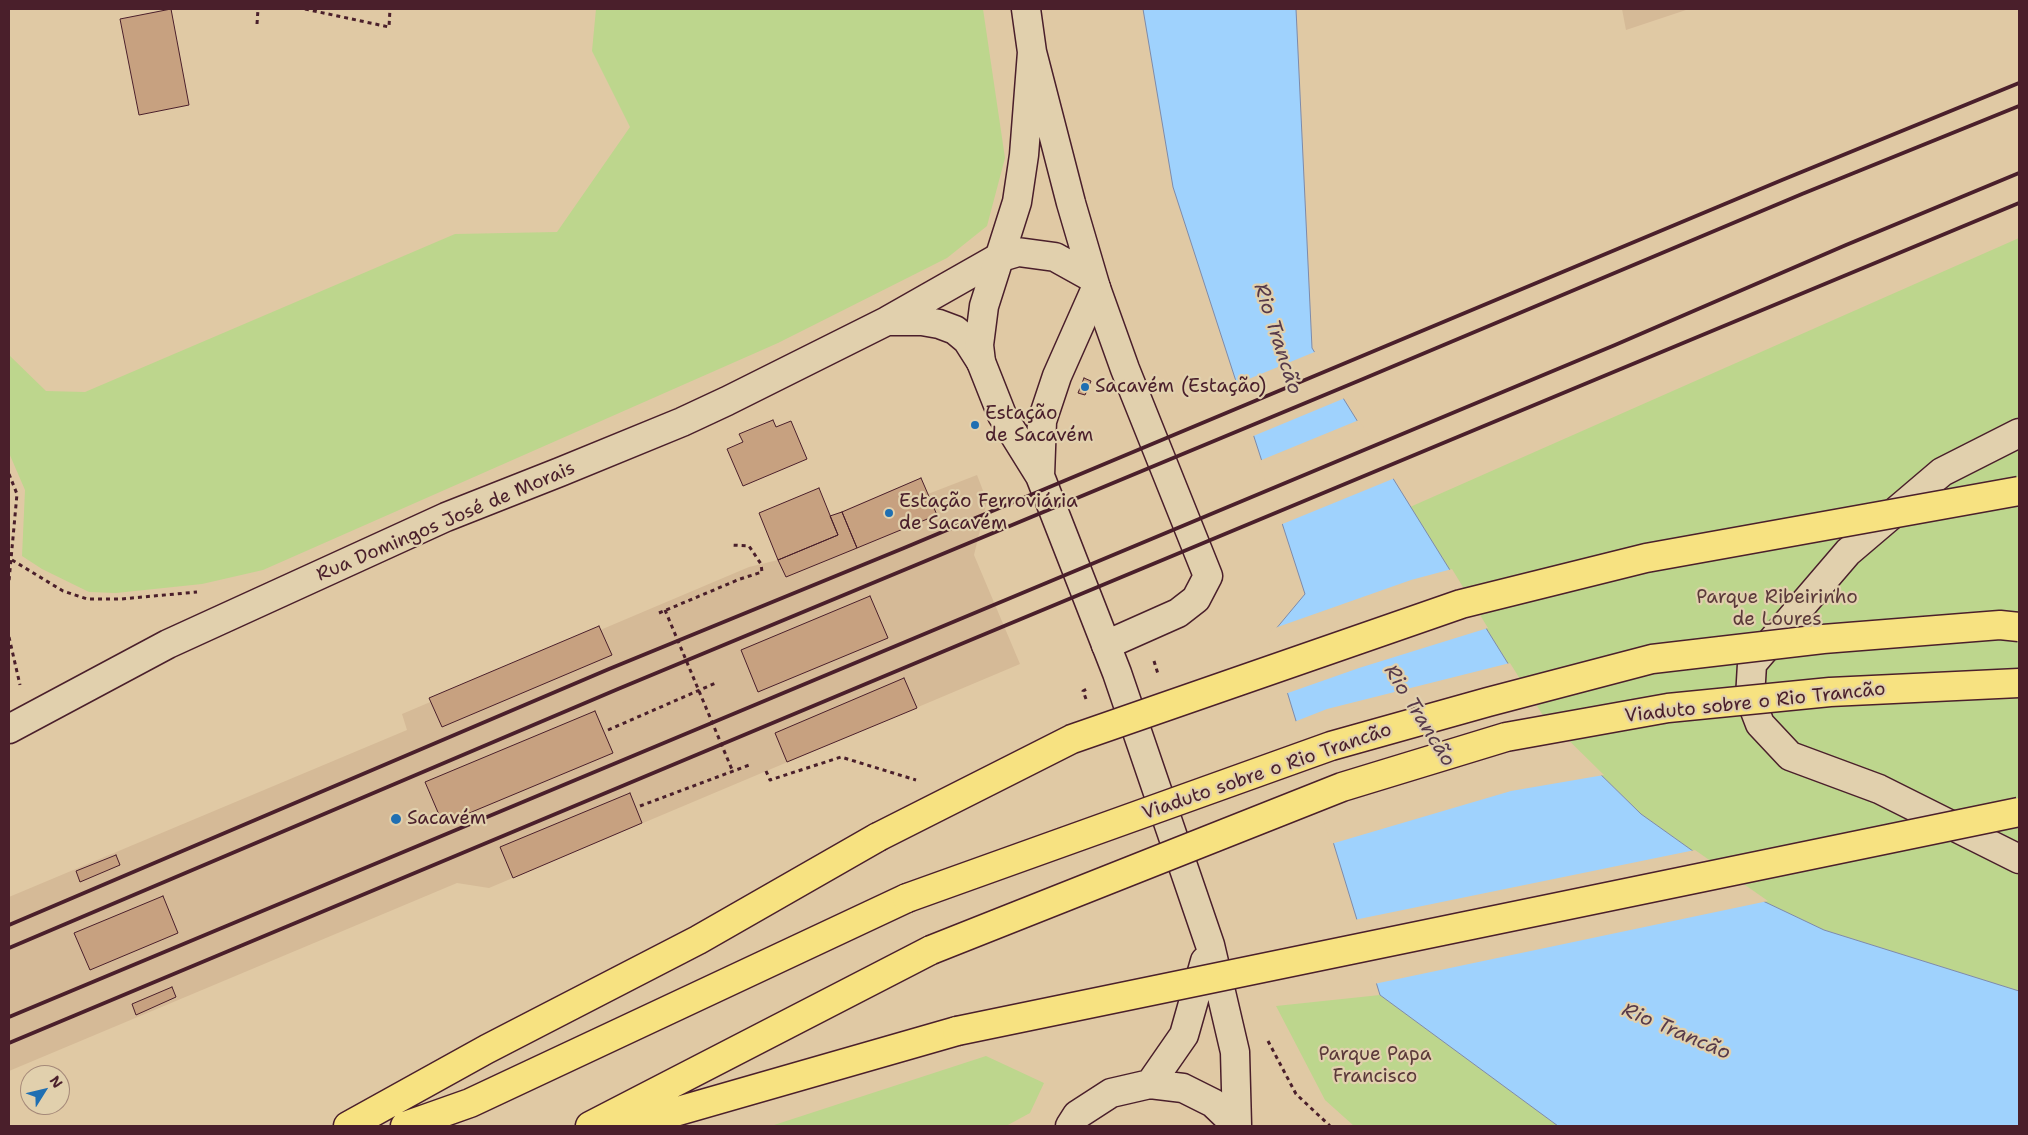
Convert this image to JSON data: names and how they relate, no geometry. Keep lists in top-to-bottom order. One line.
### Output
{"streets":{"highway":["Viaduto sobre o Rio Trancão"],"street":["Rua Domingos José de Morais"]},"water":["Rio Trancão"],"parks":["Parque Ribeirinho de Loures","Parque Papa Francisco"],"places":["Sacavém (Estação)","Estação de Sacavém","Estação Ferroviária de Sacavém","Sacavém"],"north":"top right"}
